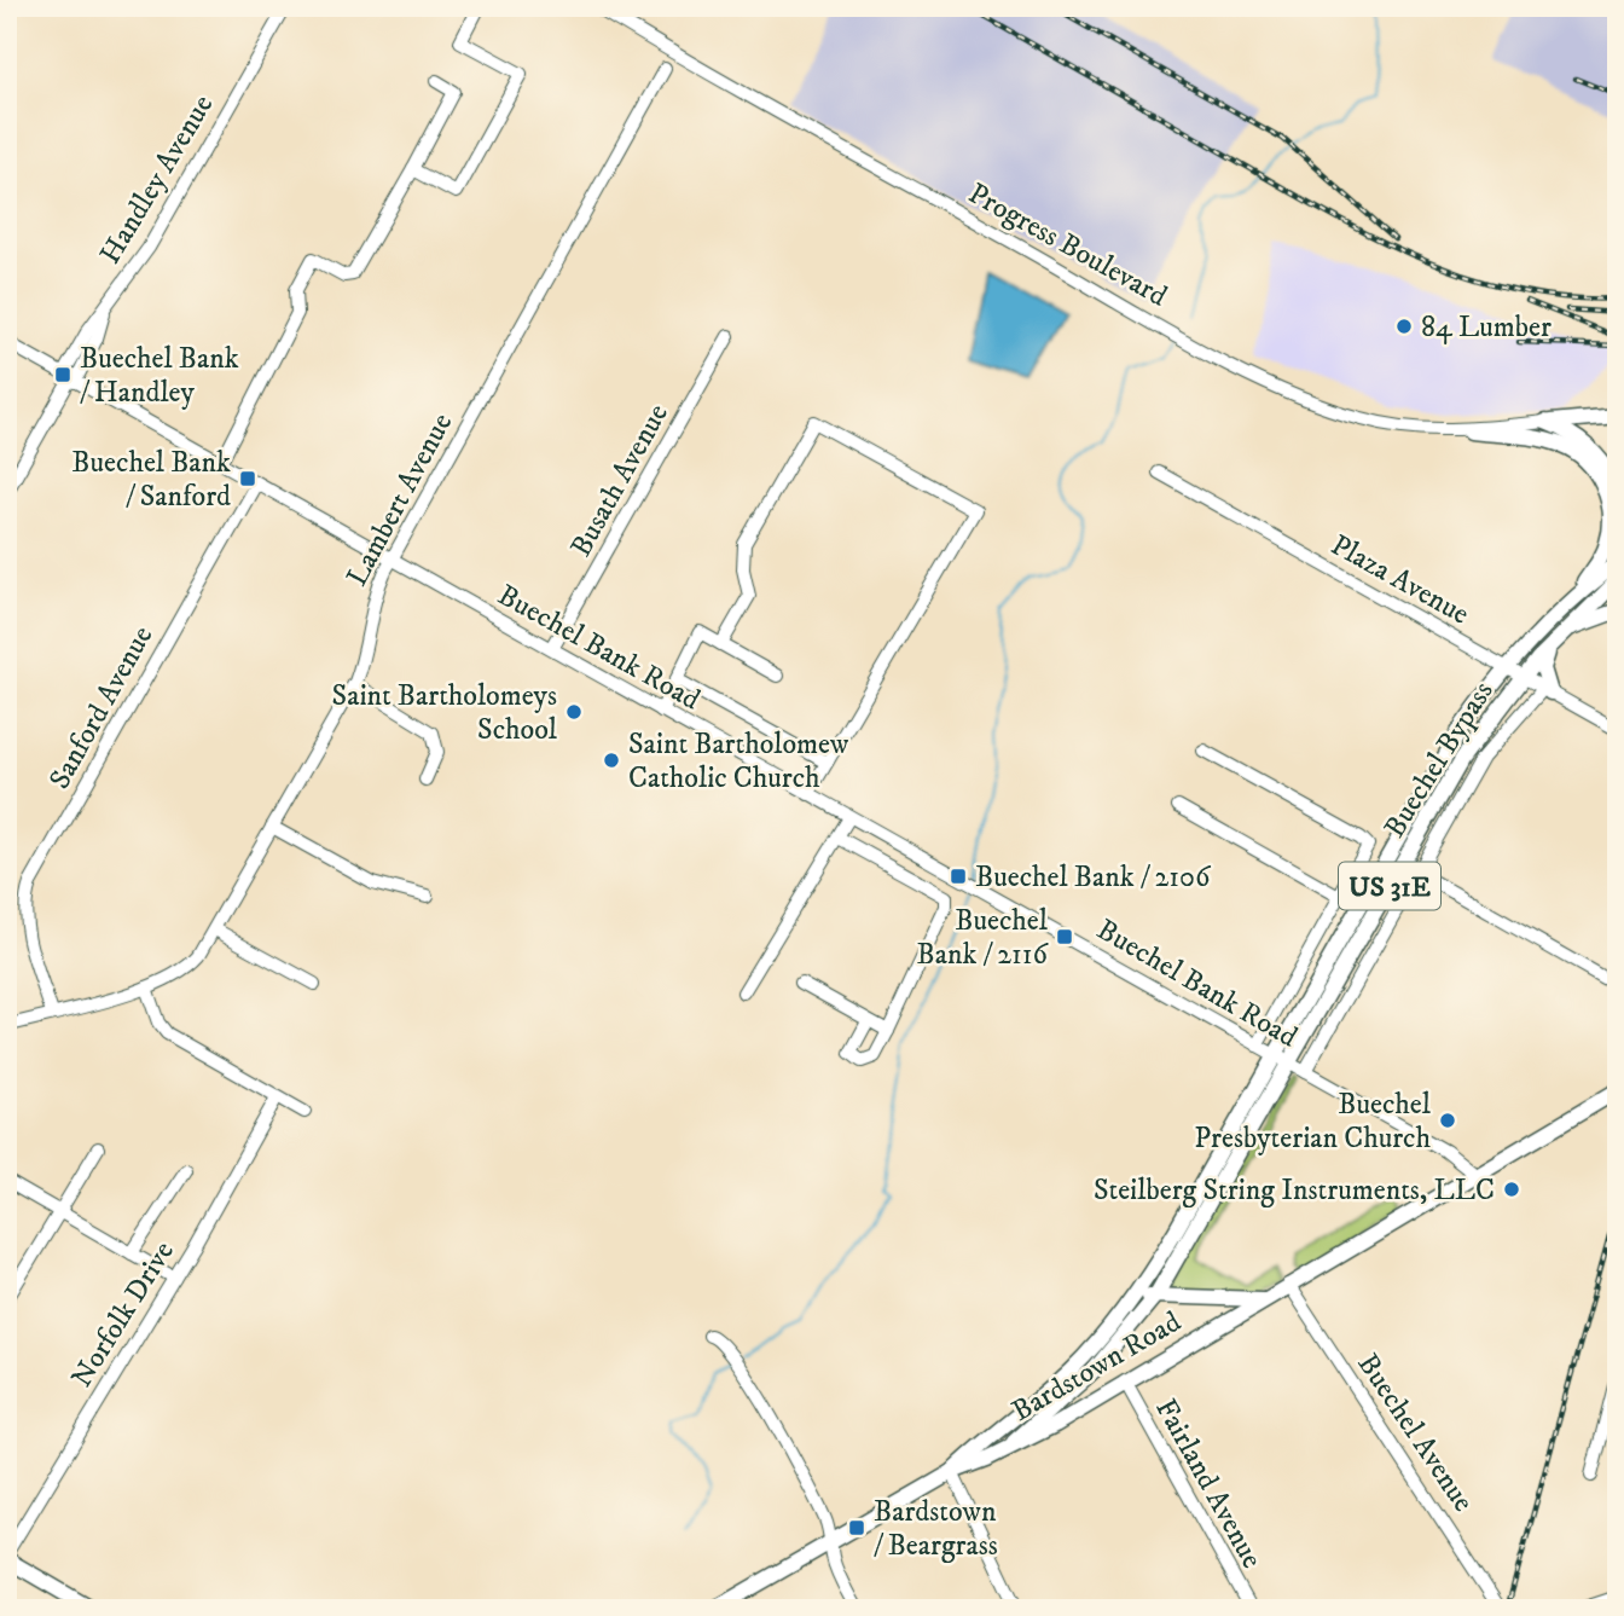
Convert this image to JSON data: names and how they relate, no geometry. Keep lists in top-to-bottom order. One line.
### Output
{"streets":{"main road":["Buechel Bypass","US 31E","Bardstown Road"],"street":["Handley Avenue","Progress Boulevard","Busath Avenue","Lambert Avenue","Plaza Avenue","Buechel Bank Road","Sanford Avenue","Norfolk Drive","Buechel Avenue","Fairland Avenue"]},"crossings":[["Handley Avenue","Buechel Bank Road"],["Busath Avenue","Buechel Bank Road"],["Lambert Avenue","Buechel Bank Road"],["Lambert Avenue","Sanford Avenue"],["Plaza Avenue","Buechel Bypass"],["Buechel Bank Road","Sanford Avenue"],["Buechel Bank Road","Buechel Bypass"],["Buechel Bank Road","Bardstown Road"],["Buechel Bypass","Bardstown Road"],["Bardstown Road","Buechel Avenue"],["Bardstown Road","Fairland Avenue"]],"places":{"other":["84 Lumber","Saint Bartholomeys School","Saint Bartholomew Catholic Church","Buechel Presbyterian Church","Steilberg String Instruments, LLC"],"transit":["Buechel Bank / Handley","Buechel Bank / Sanford","Buechel Bank / 2106","Buechel Bank / 2116","Bardstown / Beargrass"]}}
